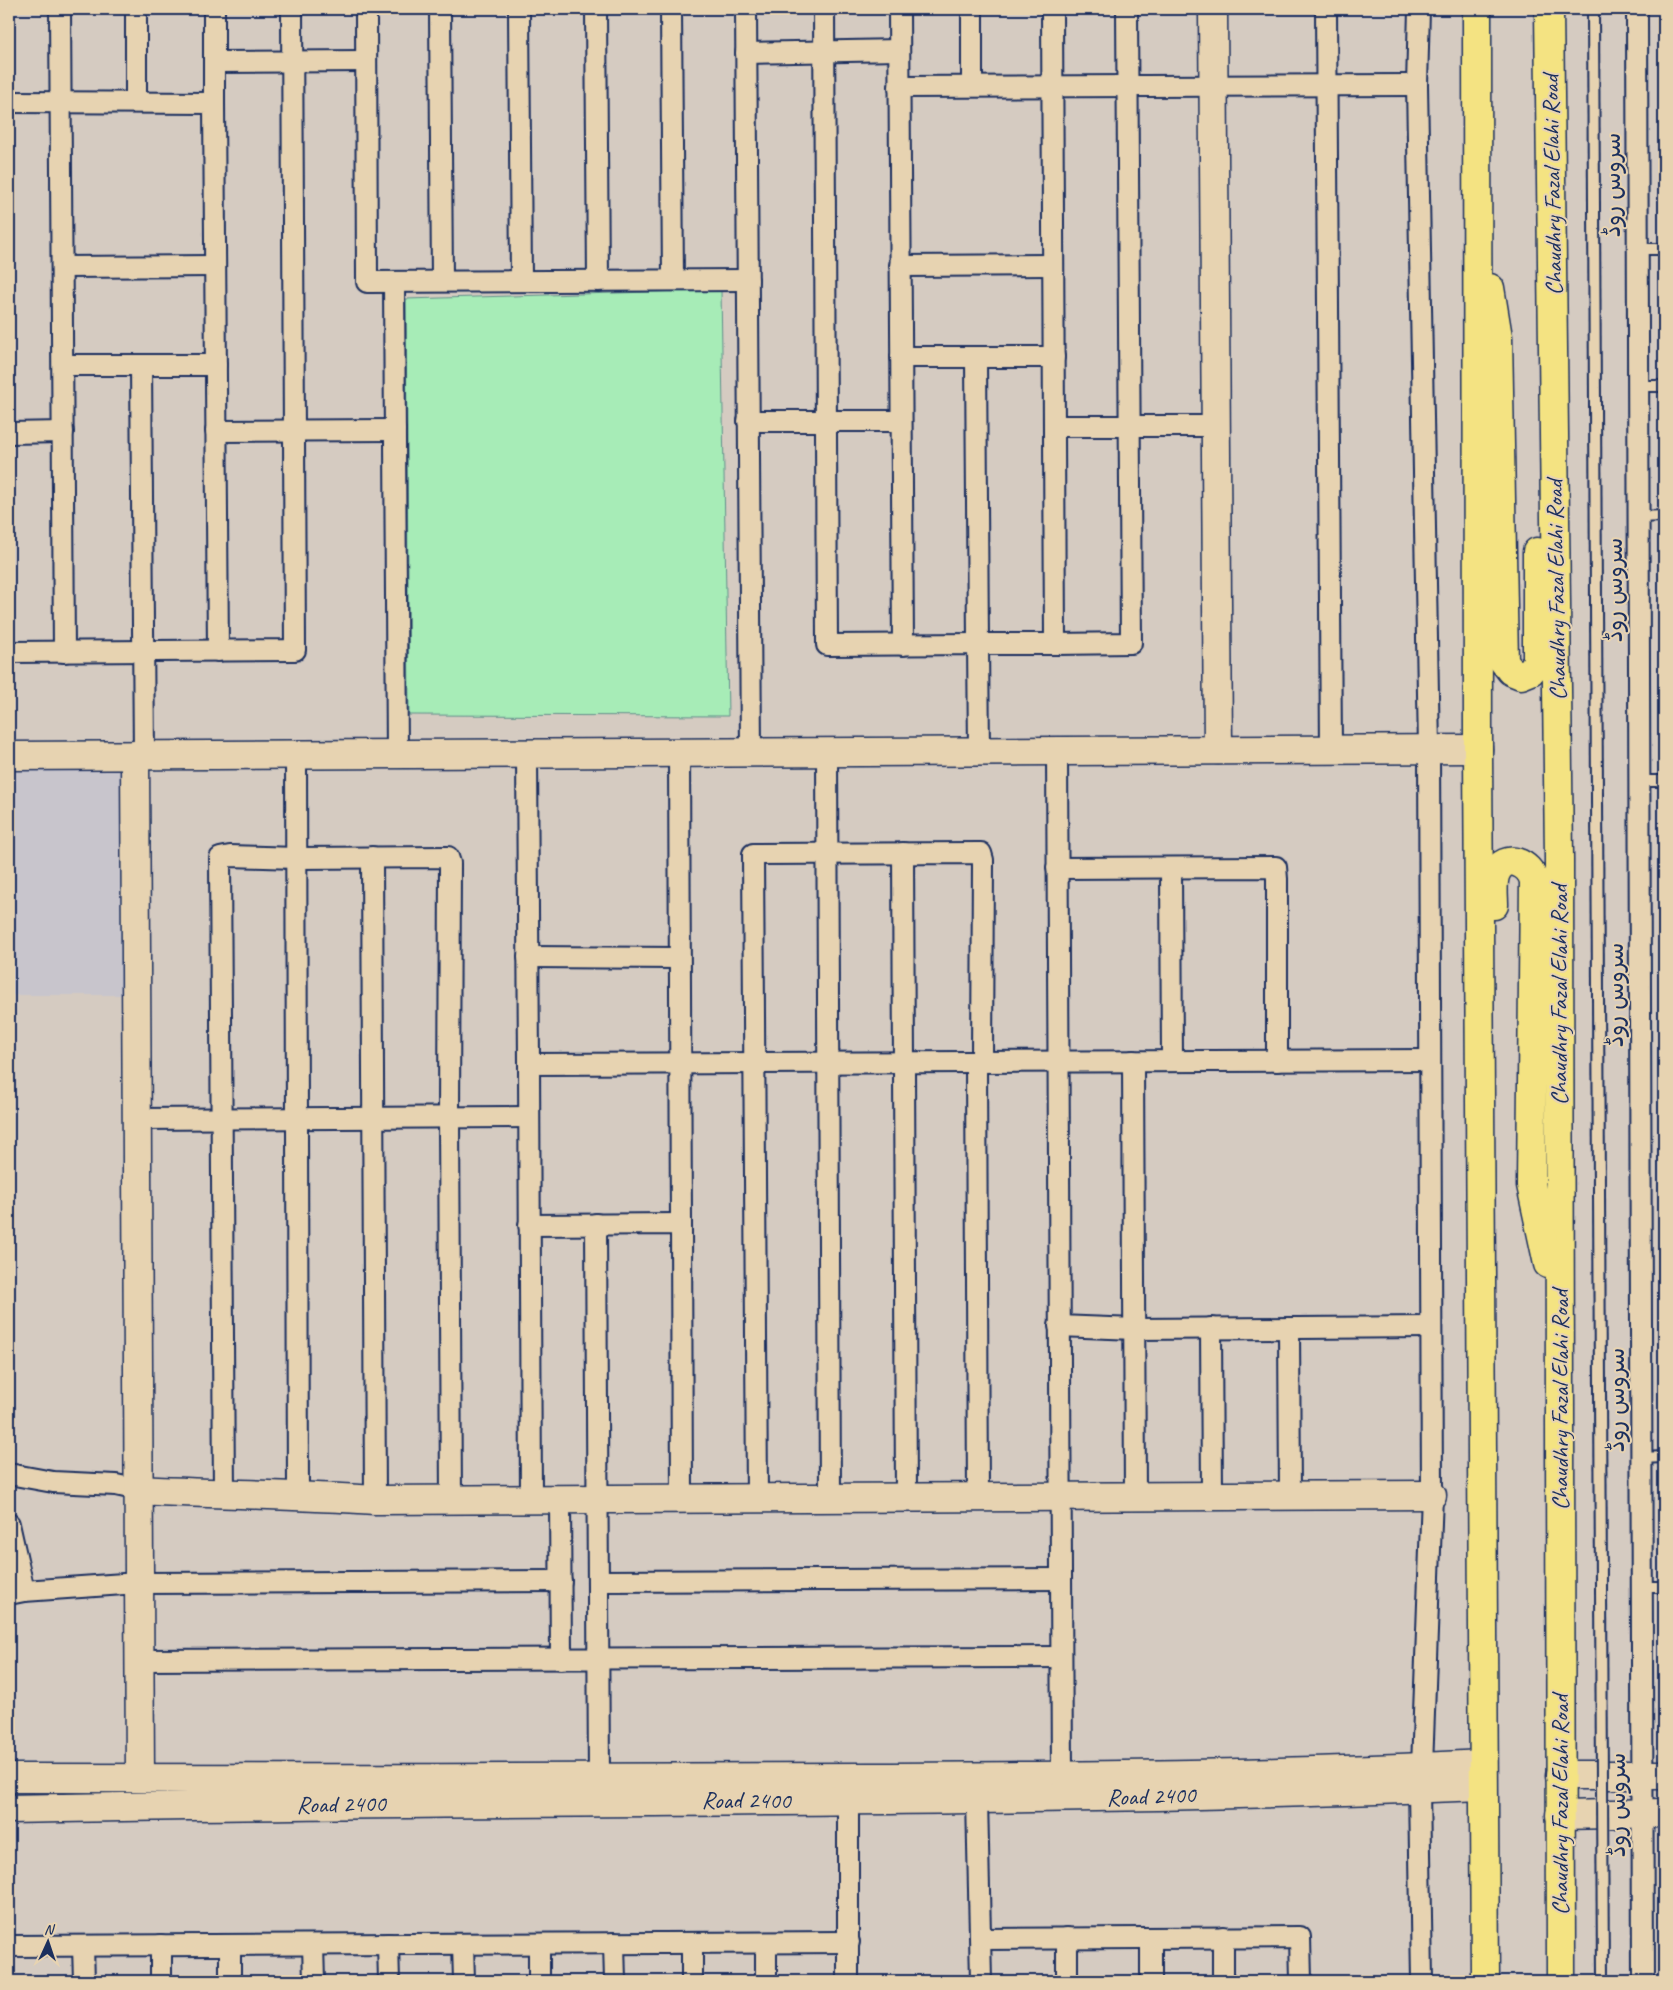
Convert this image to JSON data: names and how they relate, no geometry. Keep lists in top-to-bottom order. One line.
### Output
{"streets":{"main road":["Chaudhry Fazal Elahi Road"],"street":["سروس روڈ","Road 2400"]},"north":"top"}
